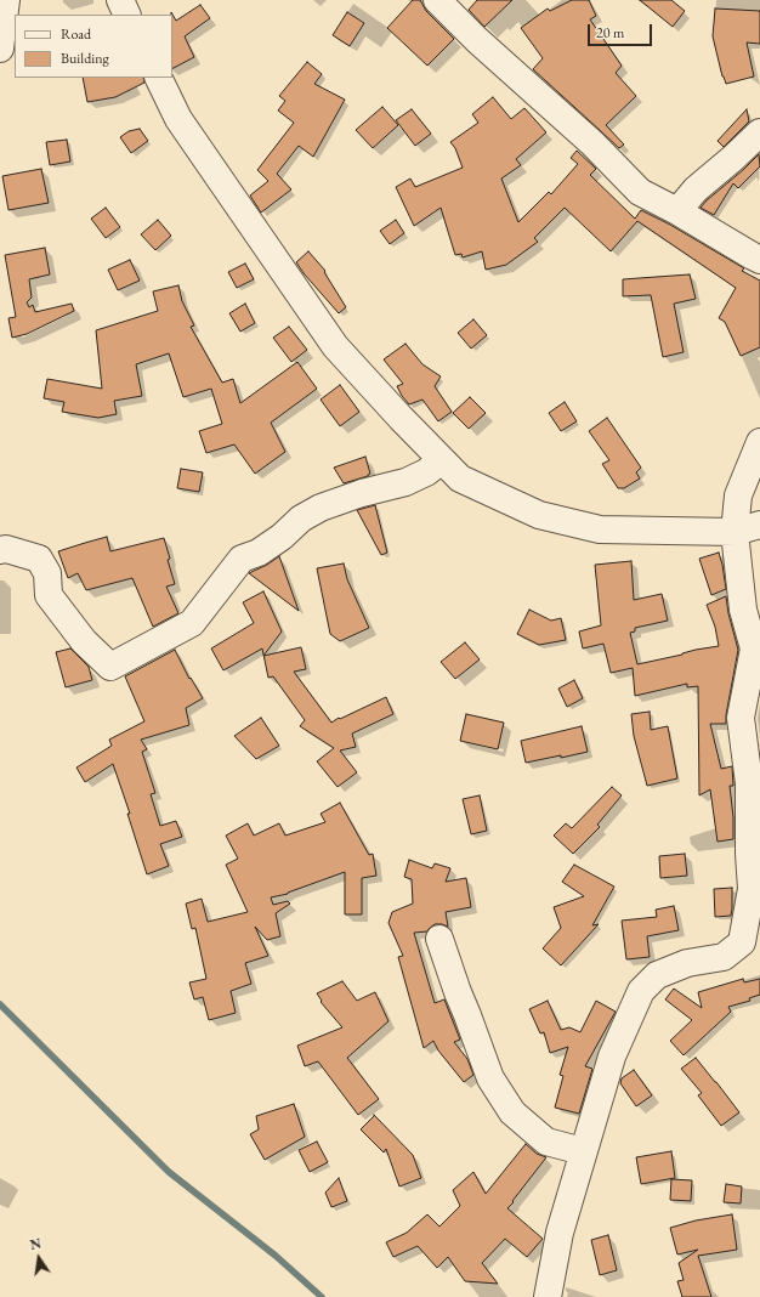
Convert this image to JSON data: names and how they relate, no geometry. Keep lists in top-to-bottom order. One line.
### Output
{"legend":["Road","Building"],"scale_bar":"20 m","north":"top"}
